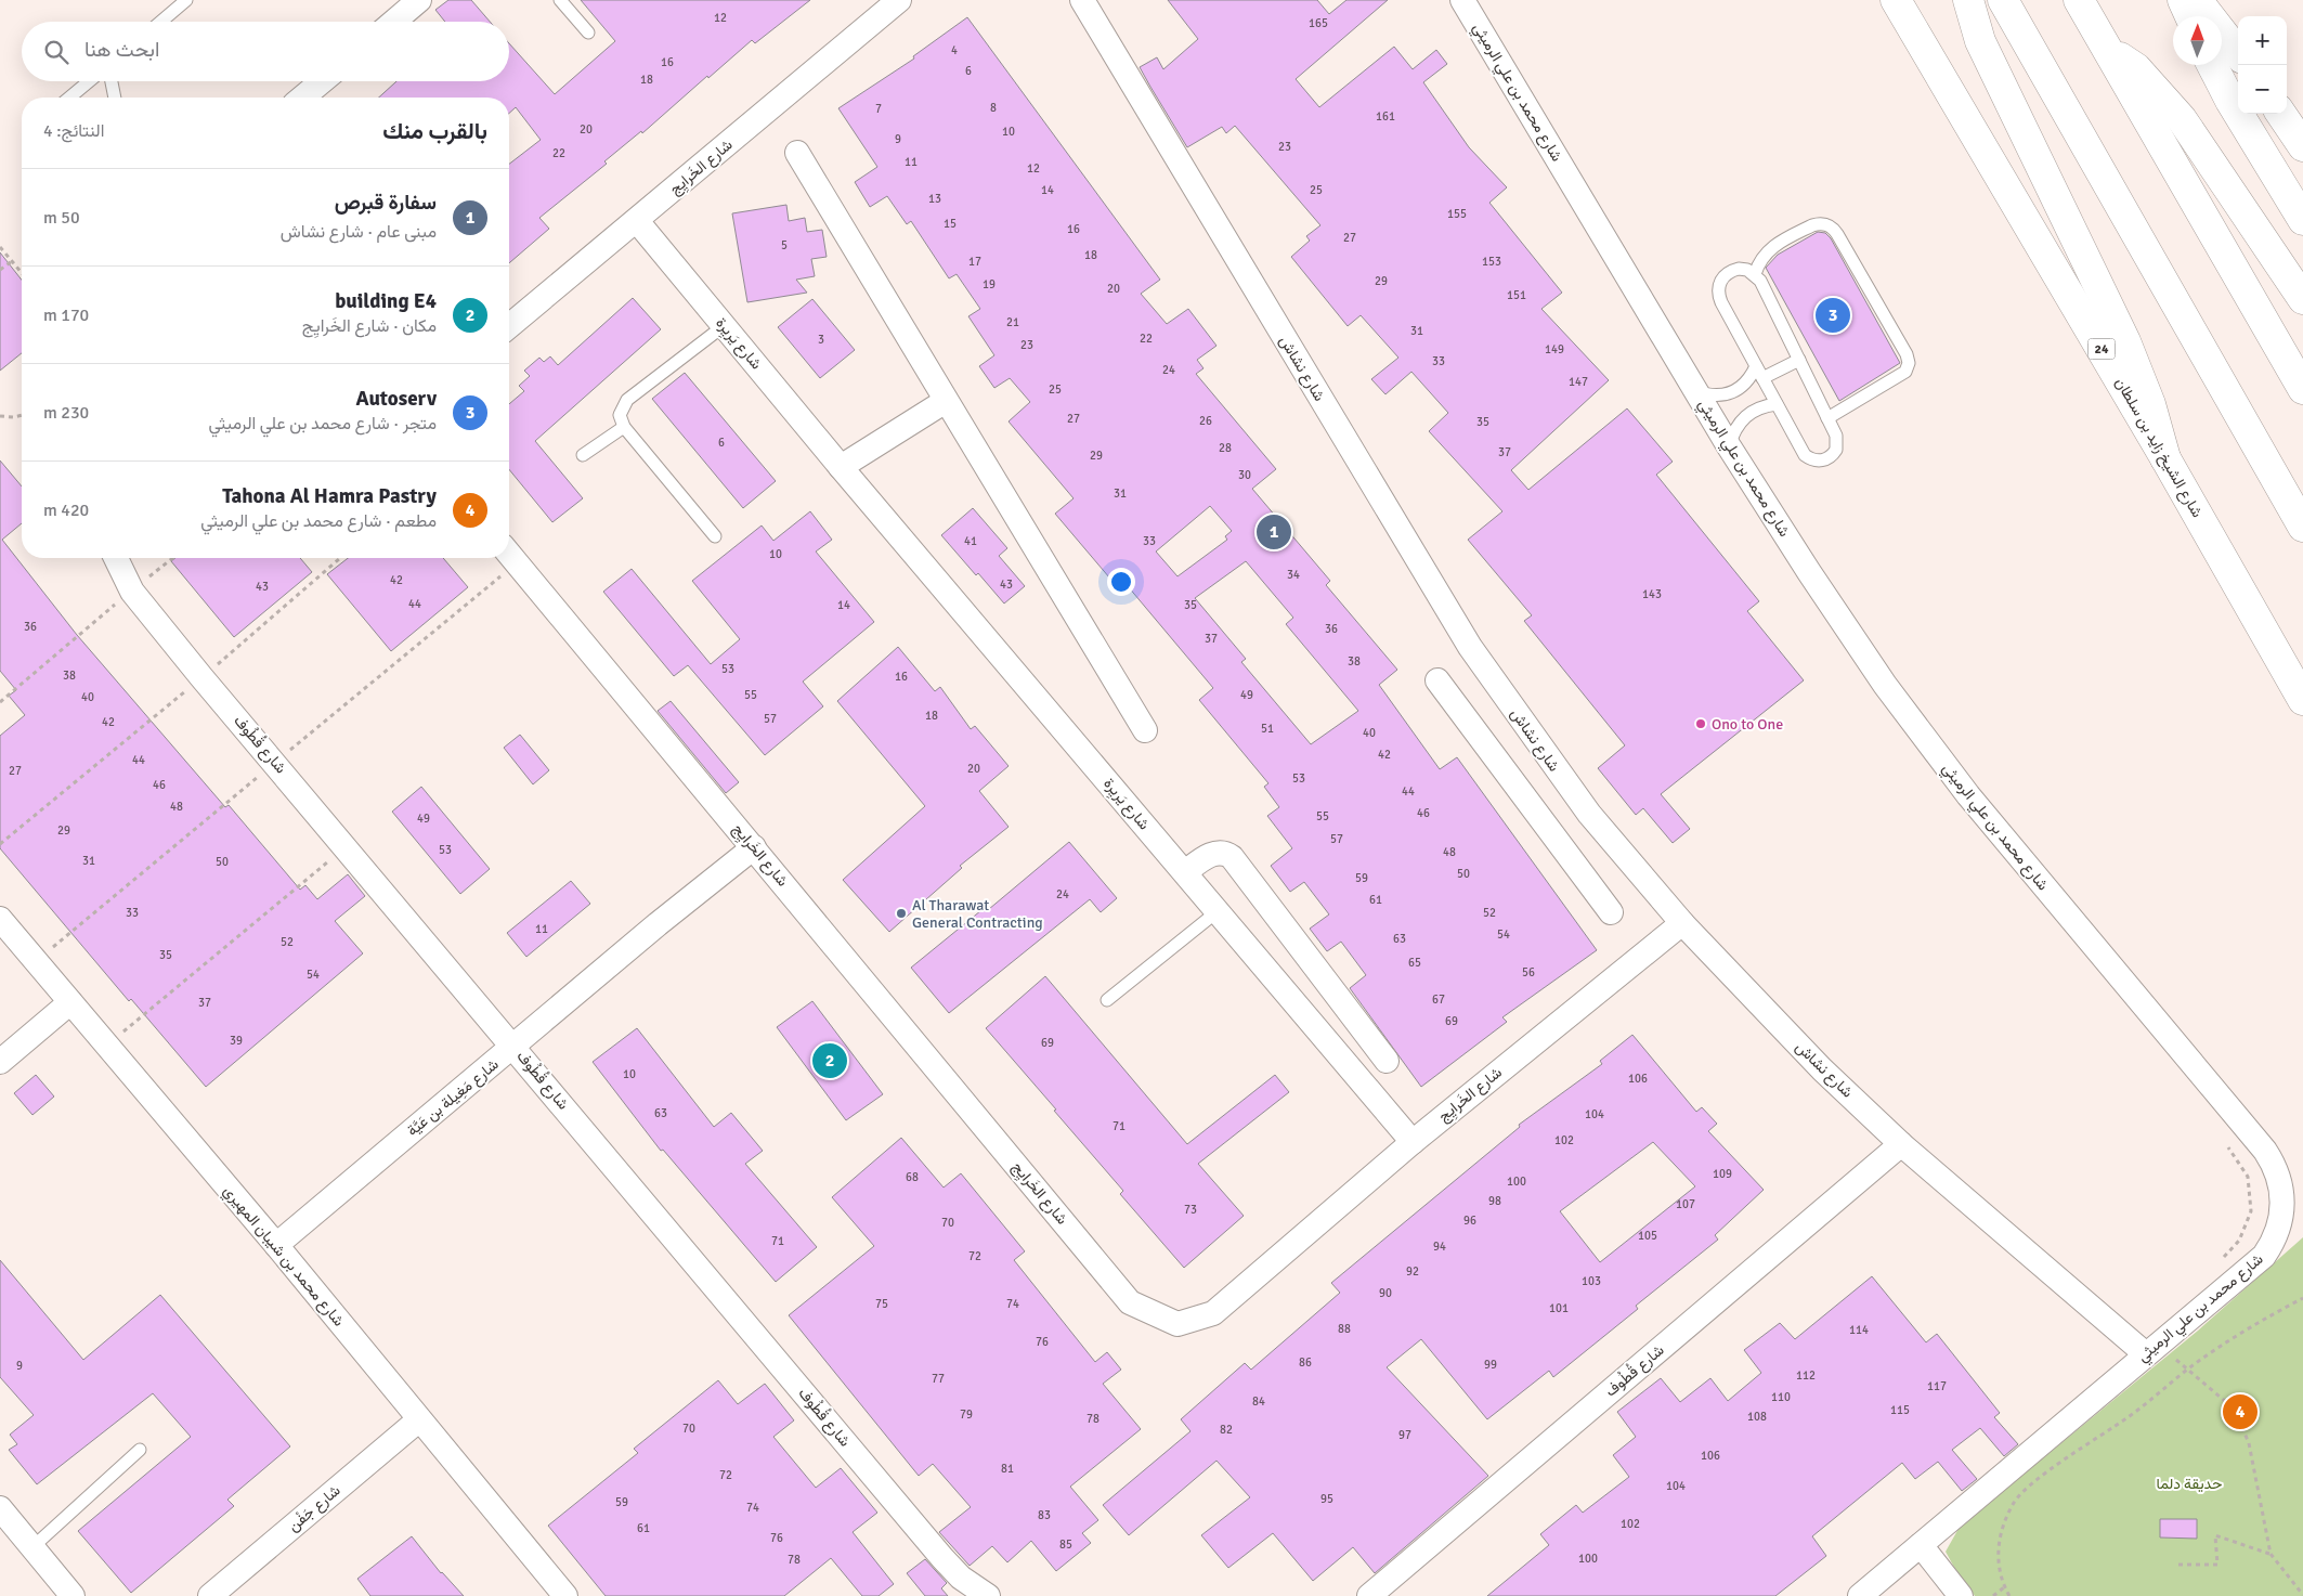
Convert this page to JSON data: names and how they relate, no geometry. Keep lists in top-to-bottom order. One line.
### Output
{"streets":{"main road":["24","شارع الشيخ زايد بن سلطان"],"street":["شارع محمد بن علي الرميثي","شارع الخَرايِج","شارع يَريِرة","شارع نشاش","شارع قُطُوف","شارع مَغِيلة بن عَيَّة","شارع محمد بن شيبان المهيري","شارع جَفْن"]},"crossings":[["شارع محمد بن علي الرميثي","شارع نشاش"],["شارع الخَرايِج","شارع يَريِرة"],["شارع الخَرايِج","شارع نشاش"],["شارع الخَرايِج","شارع مَغِيلة بن عَيَّة"],["شارع نشاش","شارع قُطُوف"],["شارع قُطُوف","شارع مَغِيلة بن عَيَّة"],["شارع مَغِيلة بن عَيَّة","شارع محمد بن شيبان المهيري"],["شارع محمد بن شيبان المهيري","شارع جَفْن"]],"parks":["حديقة دلما"],"places":["Ono to One","Al Tharawat General Contracting"],"house_numbers":["12","165","4","16","6","18","8","7","161","20","10","9","23","22","11","12","14","25","13","155","15","16","27","5","18","17","153","29","19","20","151","21","31","22","3","23","149","33","24","147","25","27","26","35","6","28","37","29","30","31","41","33","10","34","42","43","43","143","44","14","35","36","36","37","38","53","38","16","55","49","40","18","57","42","51","40","42","44","20","27","53","46","44","48","46","55","49","29","57","53","48","31","50","50","59","24","61","33","52","11","54","63","52","35","65","56","54","67","37","69","39","69","10","106","63","104","71","102","109","68","100","98","107","73","96","70","105","71","94","72","92","103","90","75","74","101","88","114","76","86","99","9","112","77","117","110","84","115","79","108","78","70","82","97","106","81","72","104","95","59","74","83","102","61","76","85","100","78"],"north":"top","page":{"map_buttons":["+","−"],"search":"ابحث هنا","heading":["بالقرب منك","النتائج: 4"],"list":[{"mark":"1","name":"سفارة قبرص","note":"مبنى عام · شارع نشاش","value":"50 m"},{"mark":"2","name":"building E4","note":"مكان · شارع الخَرايِج","value":"170 m"},{"mark":"3","name":"Autoserv","note":"متجر · شارع محمد بن علي الرميثي","value":"230 m"},{"mark":"4","name":"Tahona Al Hamra Pastry","note":"مطعم · شارع محمد بن علي الرميثي","value":"420 m"}],"pins":["3","1","2","4"]}}
